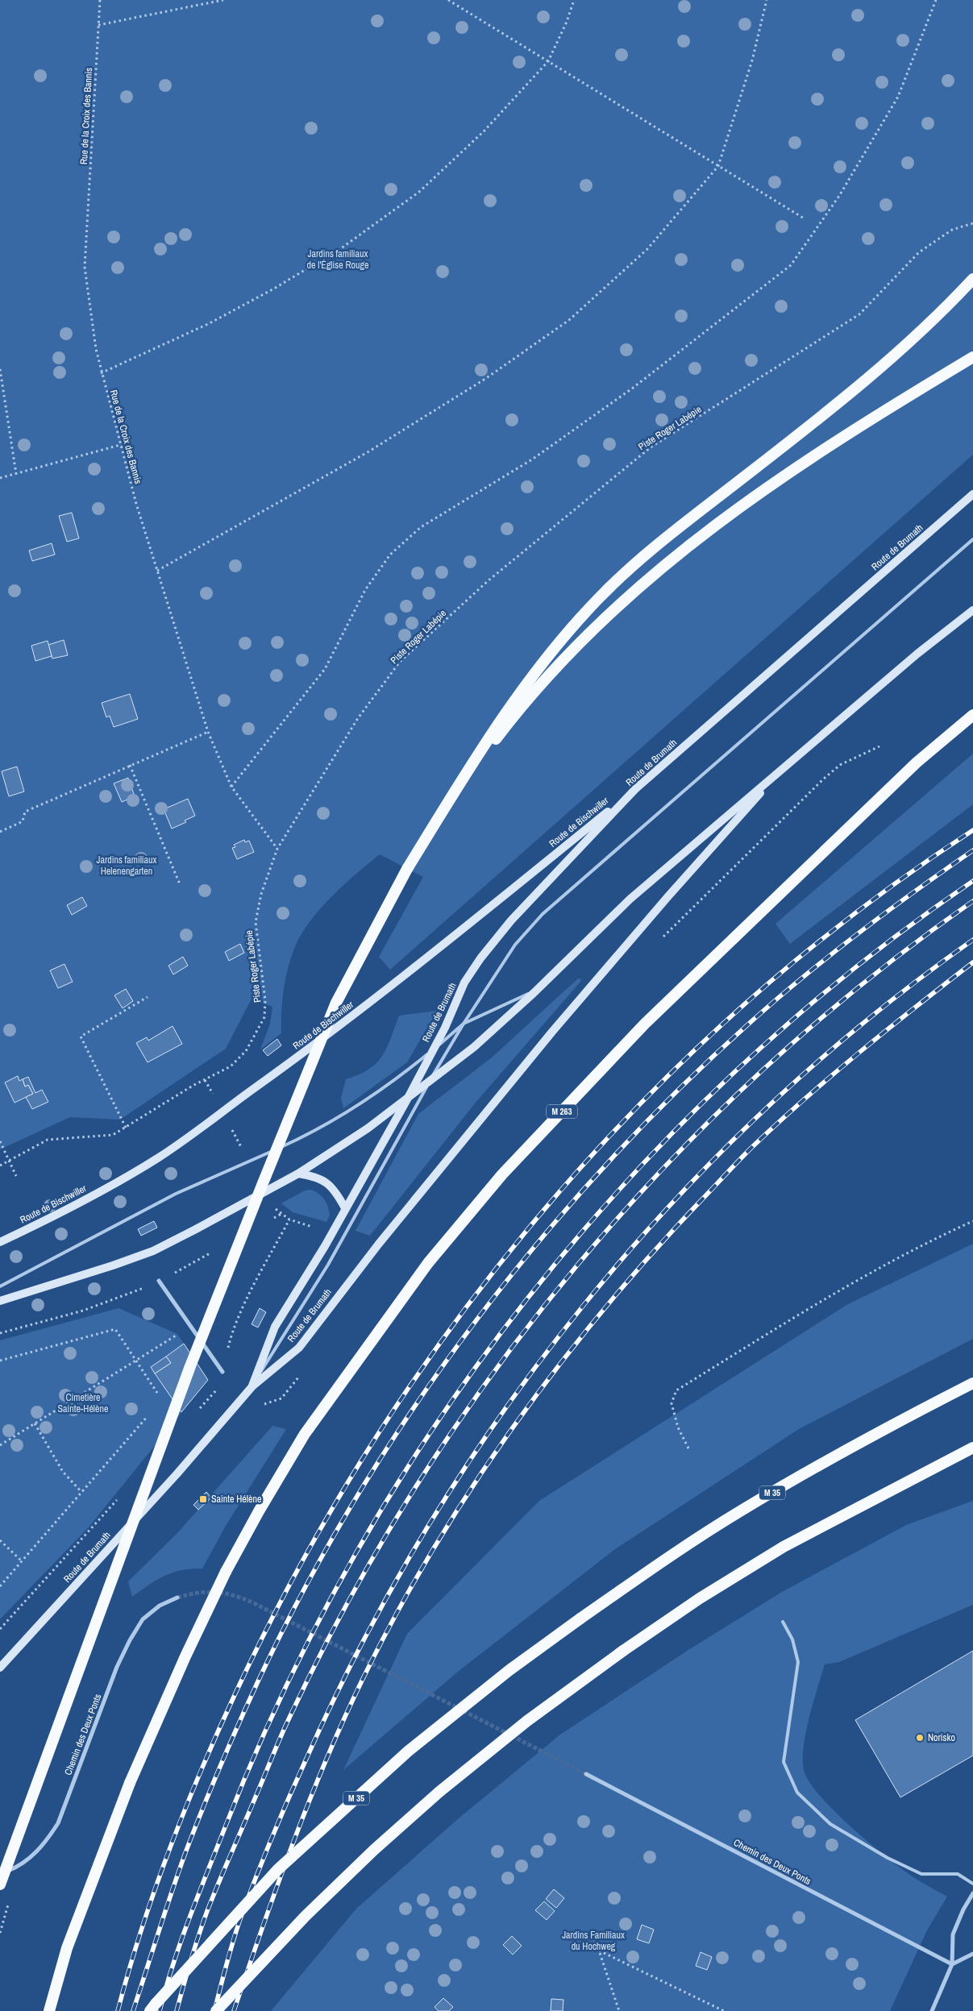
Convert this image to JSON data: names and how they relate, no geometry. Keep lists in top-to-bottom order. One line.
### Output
{"streets":{"highway":["M 263","M 35"],"main road":["Route de Brumath","Route de Bischwiller"],"street":["Chemin des Deux Ponts"],"path":["Rue de la Croix des Bannis","Piste Roger Labépie"]},"crossings":[["Rue de la Croix des Bannis","Piste Roger Labépie"],["Route de Brumath","Route de Bischwiller"]],"parks":["Jardins familiaux de l'Église Rouge","Jardins familiaux Helenengarten","Cimetière Sainte-Hélène","Jardins Familiaux du Hochweg"],"places":{"transit":["Sainte Hélène"],"other":["Norisko"]}}
